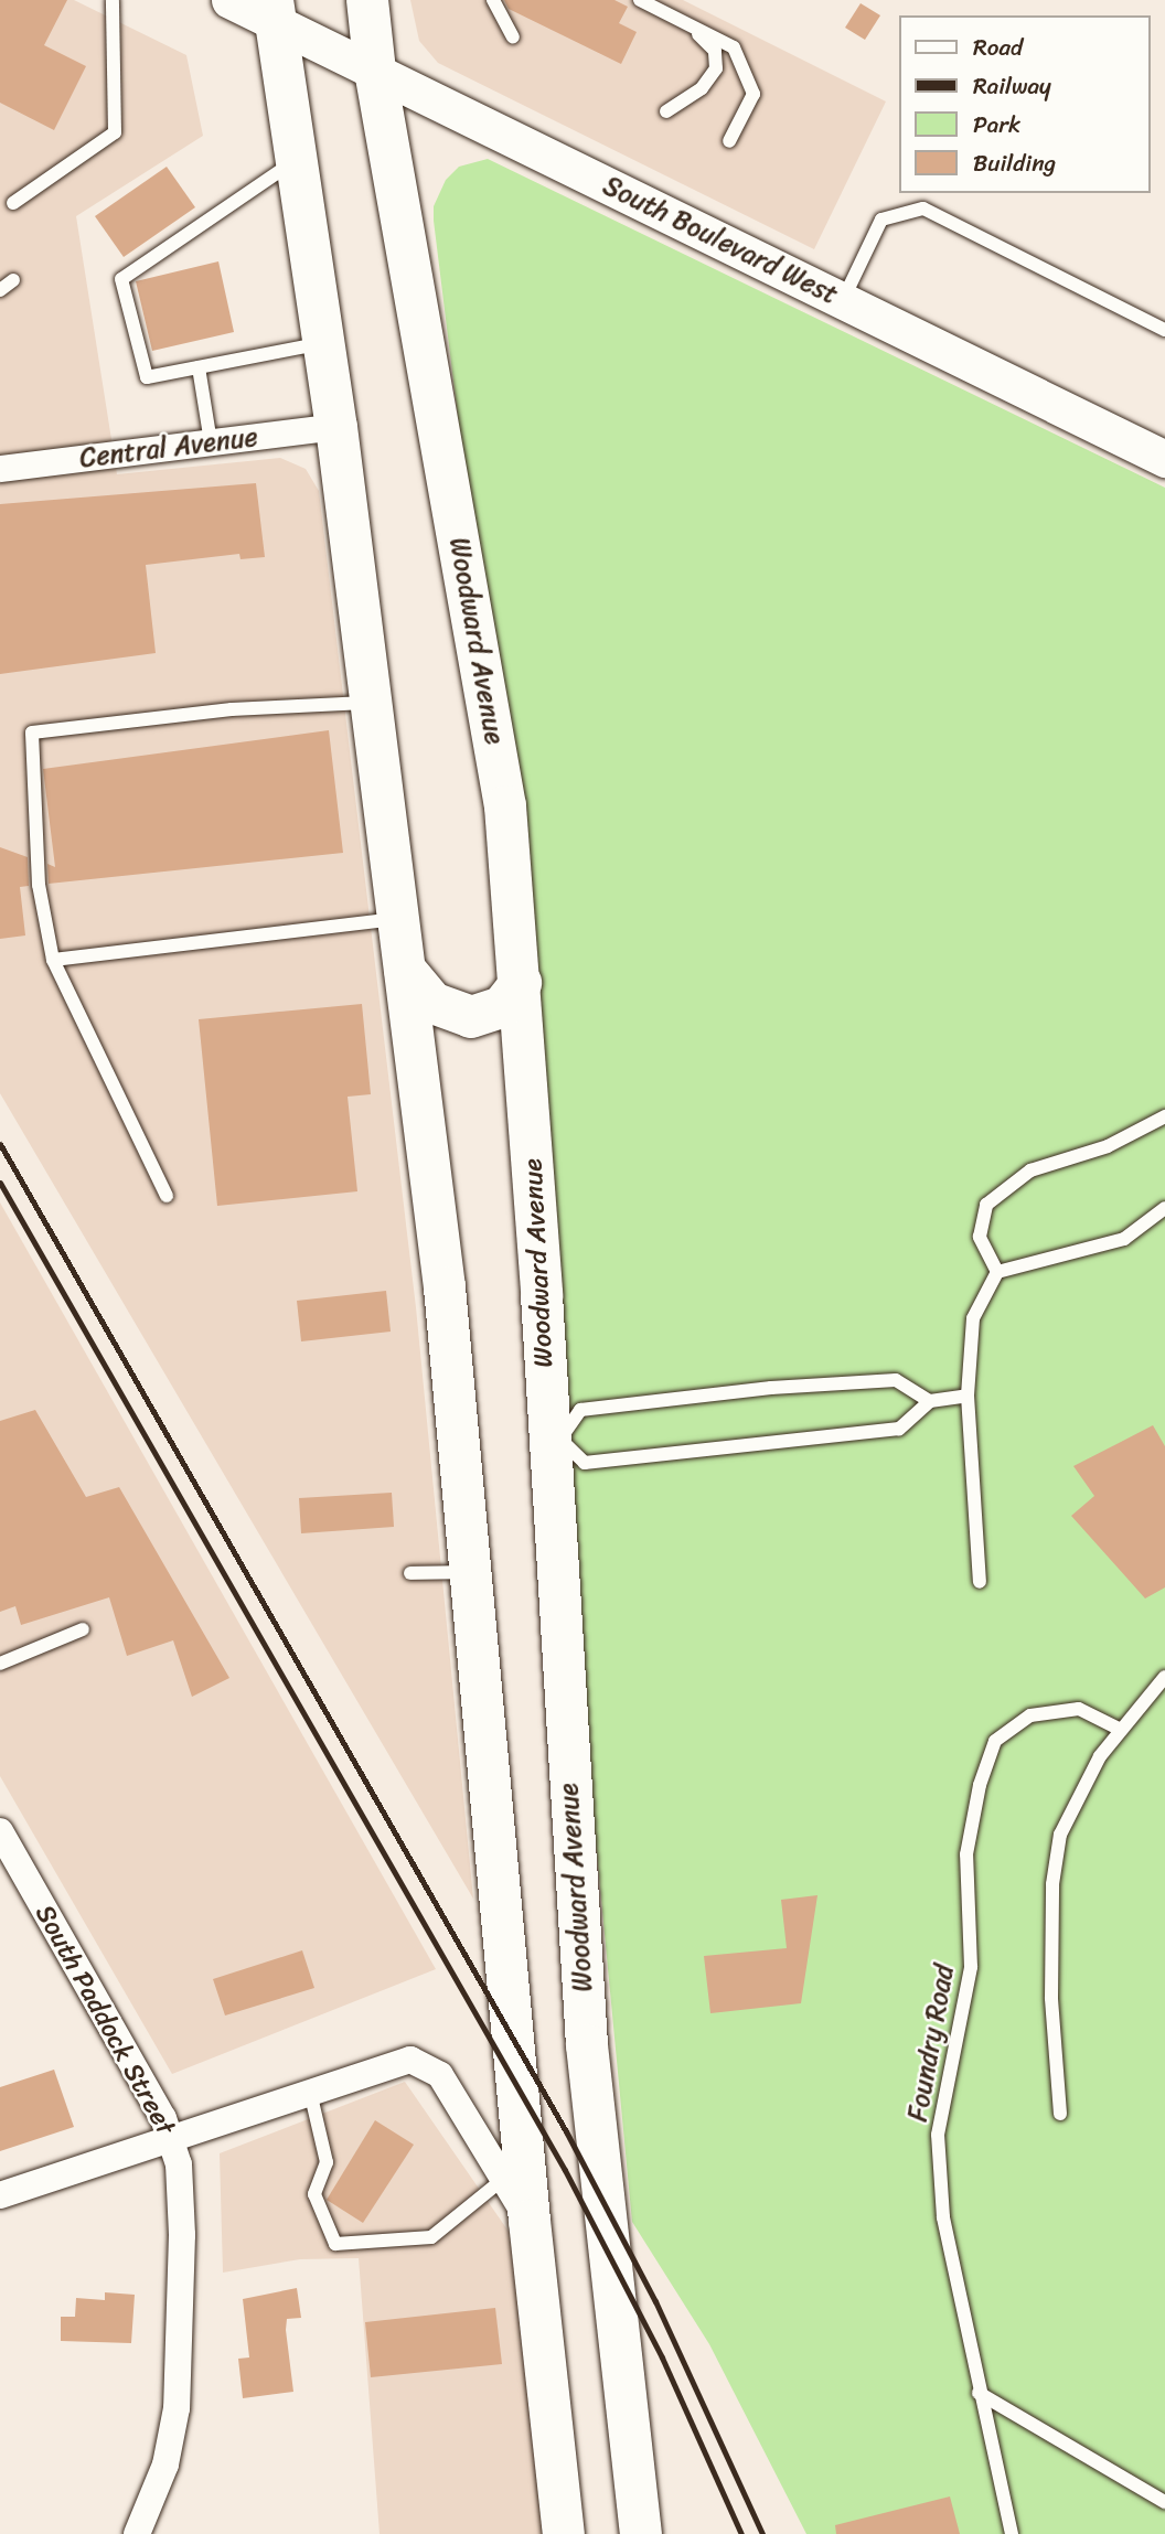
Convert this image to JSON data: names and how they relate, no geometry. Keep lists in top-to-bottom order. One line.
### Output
{"streets":{"main road":["Woodward Avenue"],"street":["South Boulevard West","Central Avenue","South Paddock Street"],"lane":["Foundry Road"]},"crossings":[["South Boulevard West","Woodward Avenue"]],"legend":["Road","Railway","Park","Building"]}
